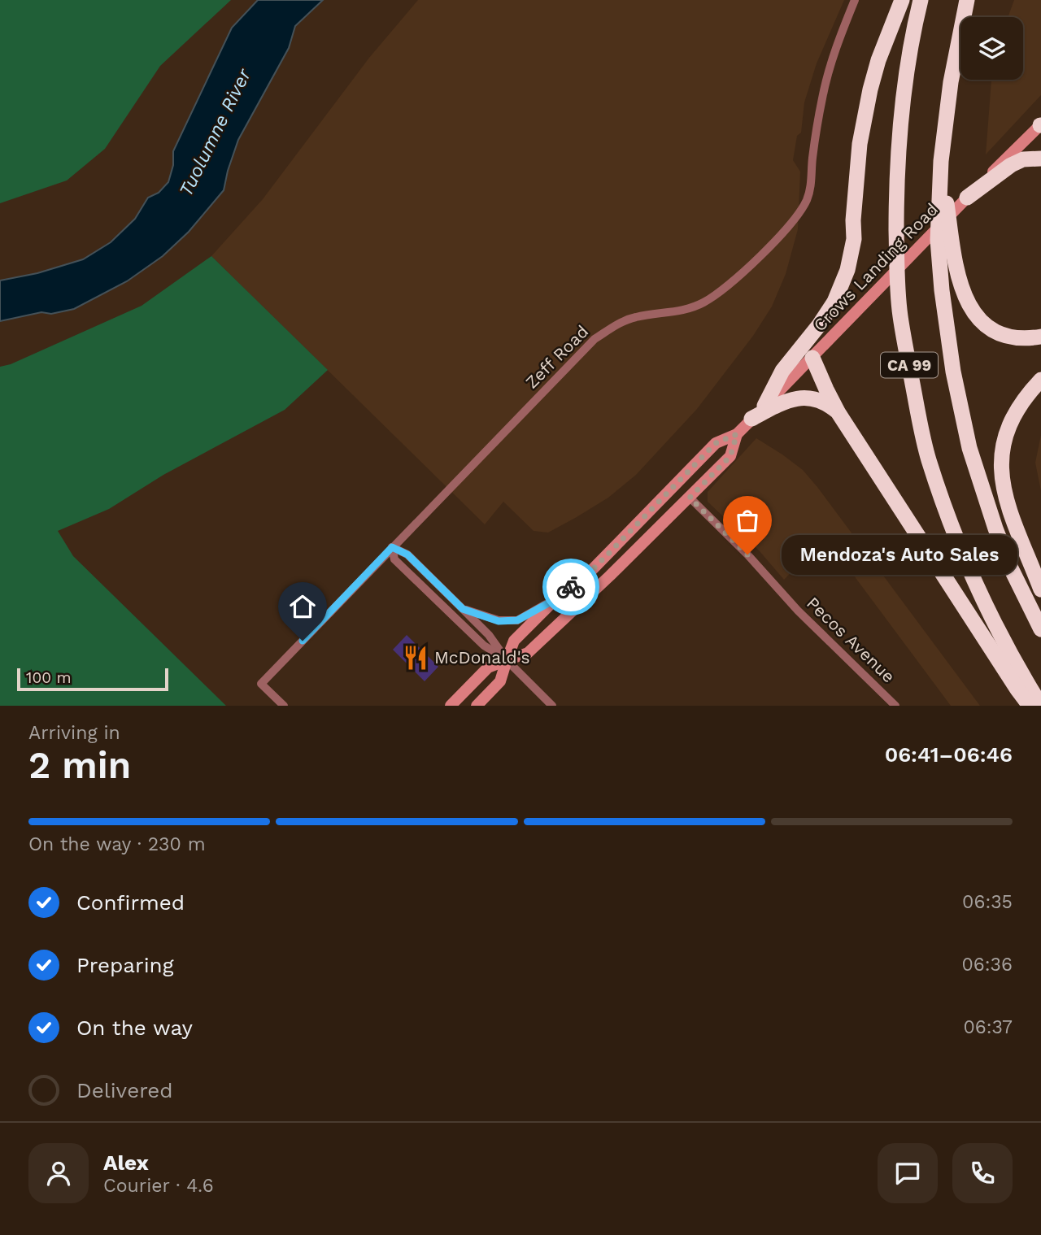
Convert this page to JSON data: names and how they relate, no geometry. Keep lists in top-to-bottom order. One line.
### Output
{"streets":{"highway":["CA 99"],"main road":["Crows Landing Road"],"street":["Zeff Road","Pecos Avenue"]},"crossings":[["Crows Landing Road","Pecos Avenue"]],"water":["Tuolumne River"],"places":{"other":["Mendoza's Auto Sales"],"restaurant":["McDonald's"]},"scale_bar":"100 m","page":{"bubble":"Mendoza's Auto Sales","scale":"100 m","heading":["2 min","Arriving in","06:41–06:46"],"panel":["Alex","Courier · 4.6"],"bar":"On the way · 230 m","list":[["Confirmed","06:35"],["Preparing","06:36"],["On the way","06:37"],"Delivered"]}}
